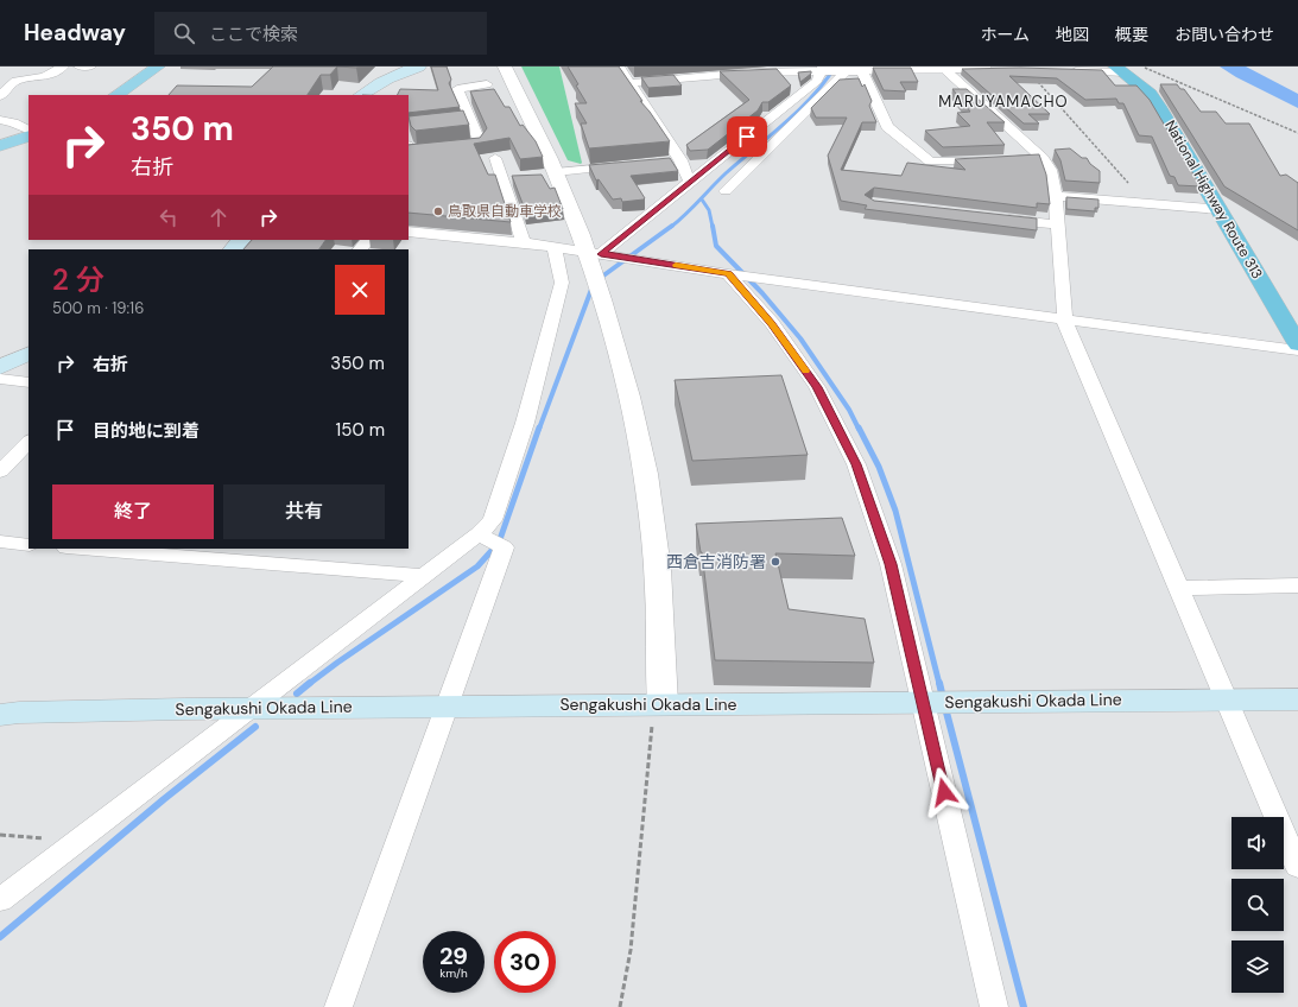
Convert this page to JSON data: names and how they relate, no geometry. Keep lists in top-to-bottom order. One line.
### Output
{"streets":{"highway":["National Highway Route 313"],"main road":["Sengakushi Okada Line"]},"districts":["MARUYAMACHO"],"places":["鳥取県自動車学校","西倉吉消防署"],"page":{"header":"Headway","search":"ここで検索","nav":["ホーム","地図","概要","お問い合わせ"],"turn":["350 m","右折"],"heading":["2 分","500 m · 19:16"],"list":[{"name":"右折","value":"350 m"},{"name":"目的地に到着","value":"150 m"}],"buttons":["終了","共有"],"speed":"29 km/h","limit":"30"}}
